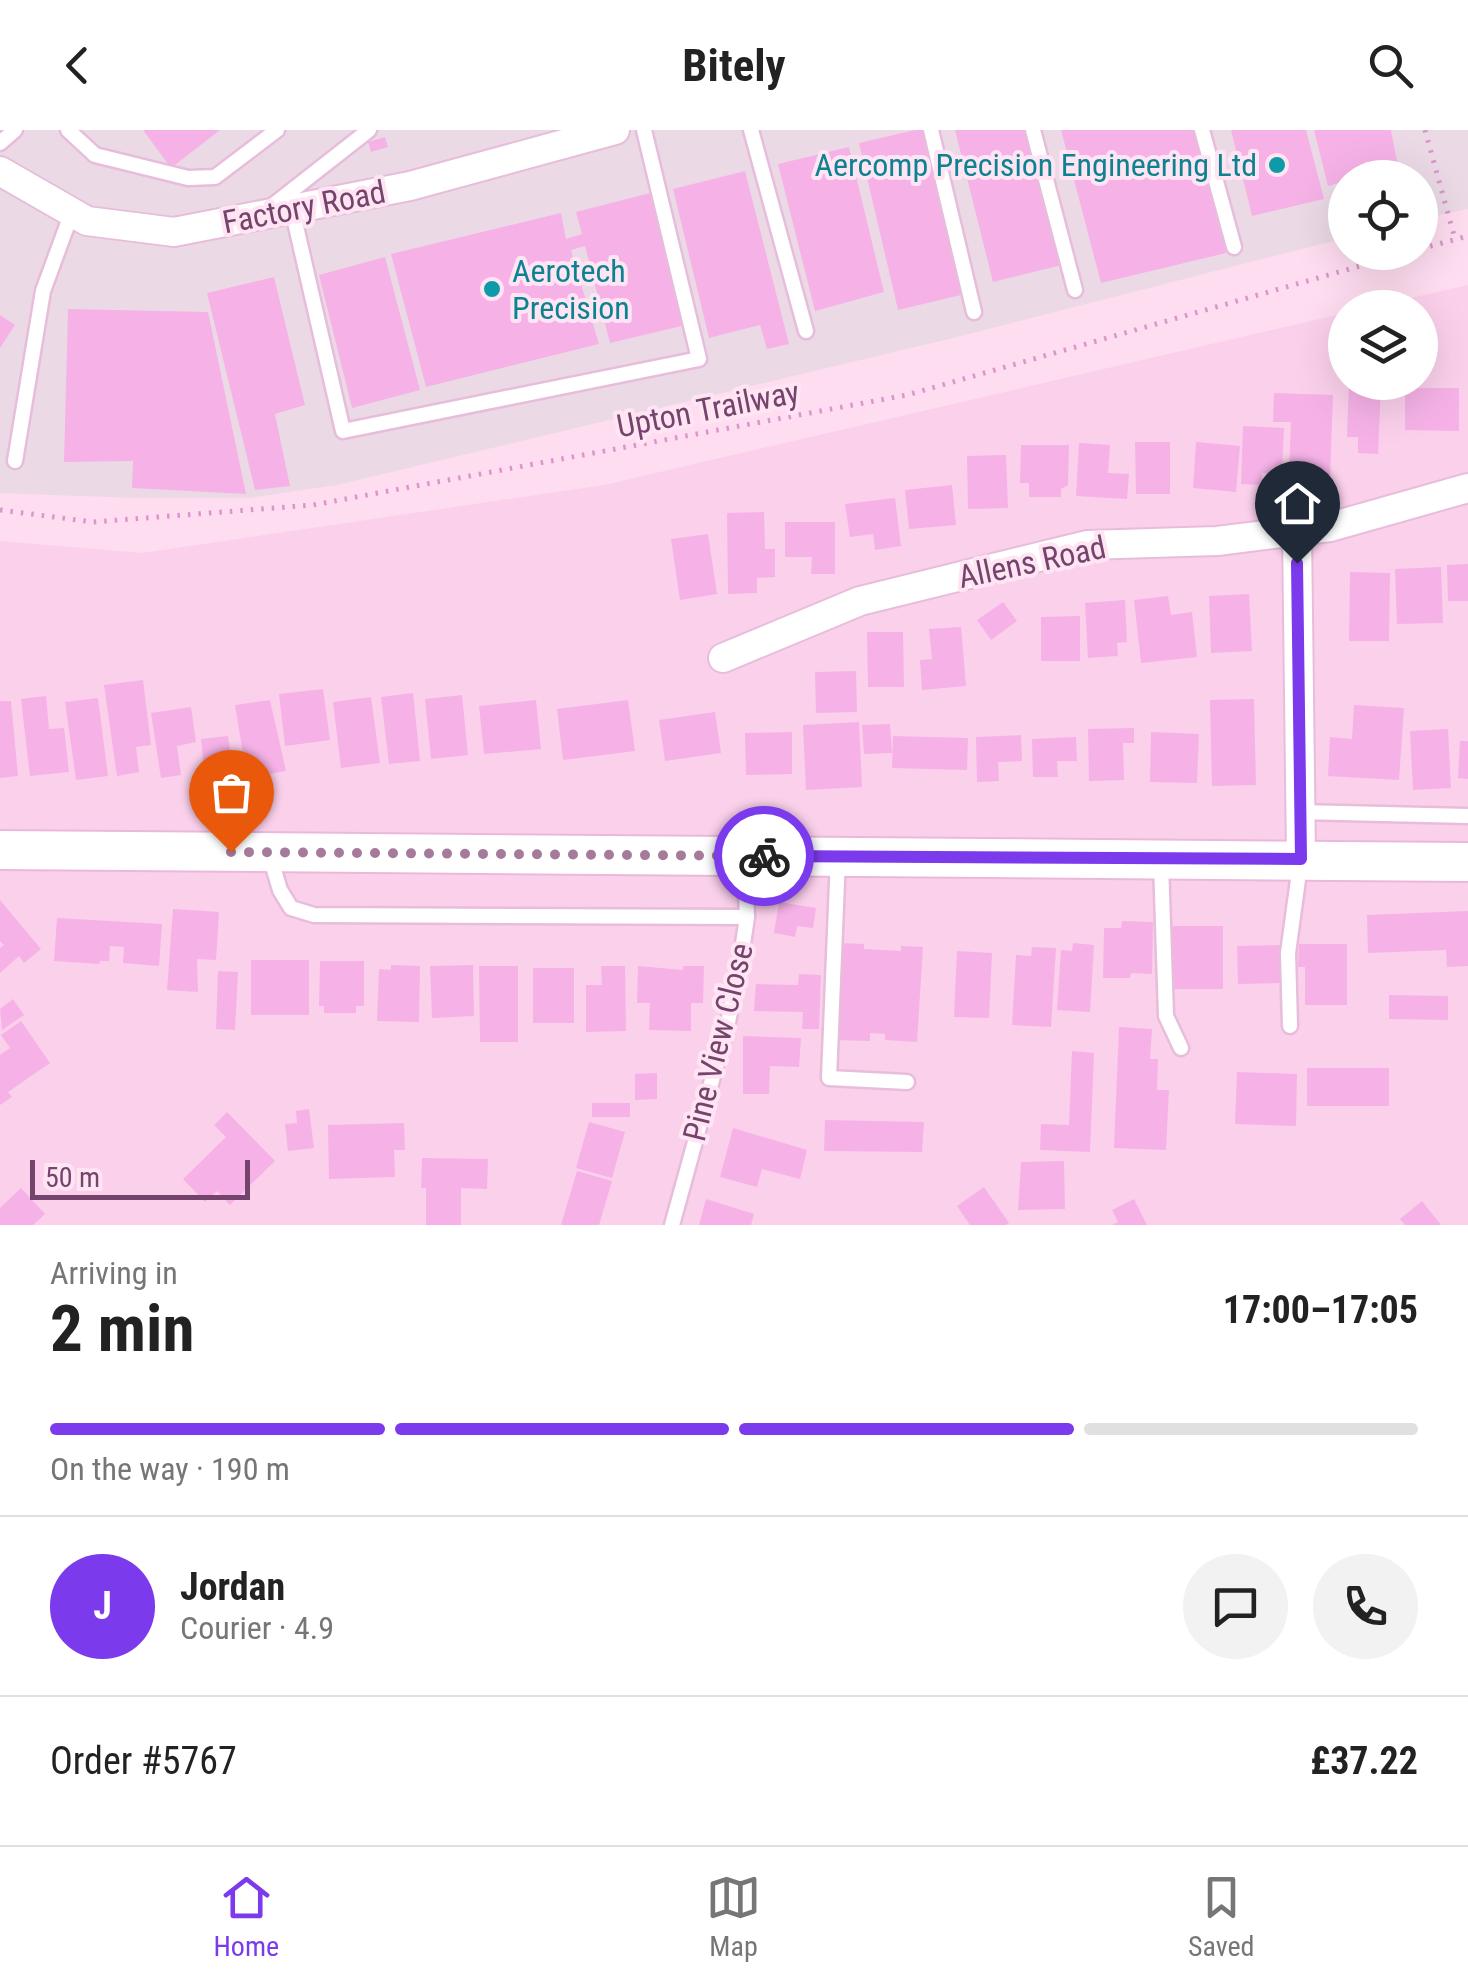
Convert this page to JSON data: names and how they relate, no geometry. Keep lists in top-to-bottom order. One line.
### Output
{"streets":{"street":["Factory Road","Allens Road"],"lane":["Pine View Close"],"path":["Upton Trailway"]},"places":["Aercomp Precision Engineering Ltd","Aerotech Precision"],"scale_bar":"50 m","page":{"header":"Bitely","scale":"50 m","heading":["2 min","Arriving in","17:00–17:05"],"panel":["Jordan","Courier · 4.9","Order #5767","£37.22"],"bar":"On the way · 190 m","round":"J","tabs":["Home","Map","Saved"]}}
